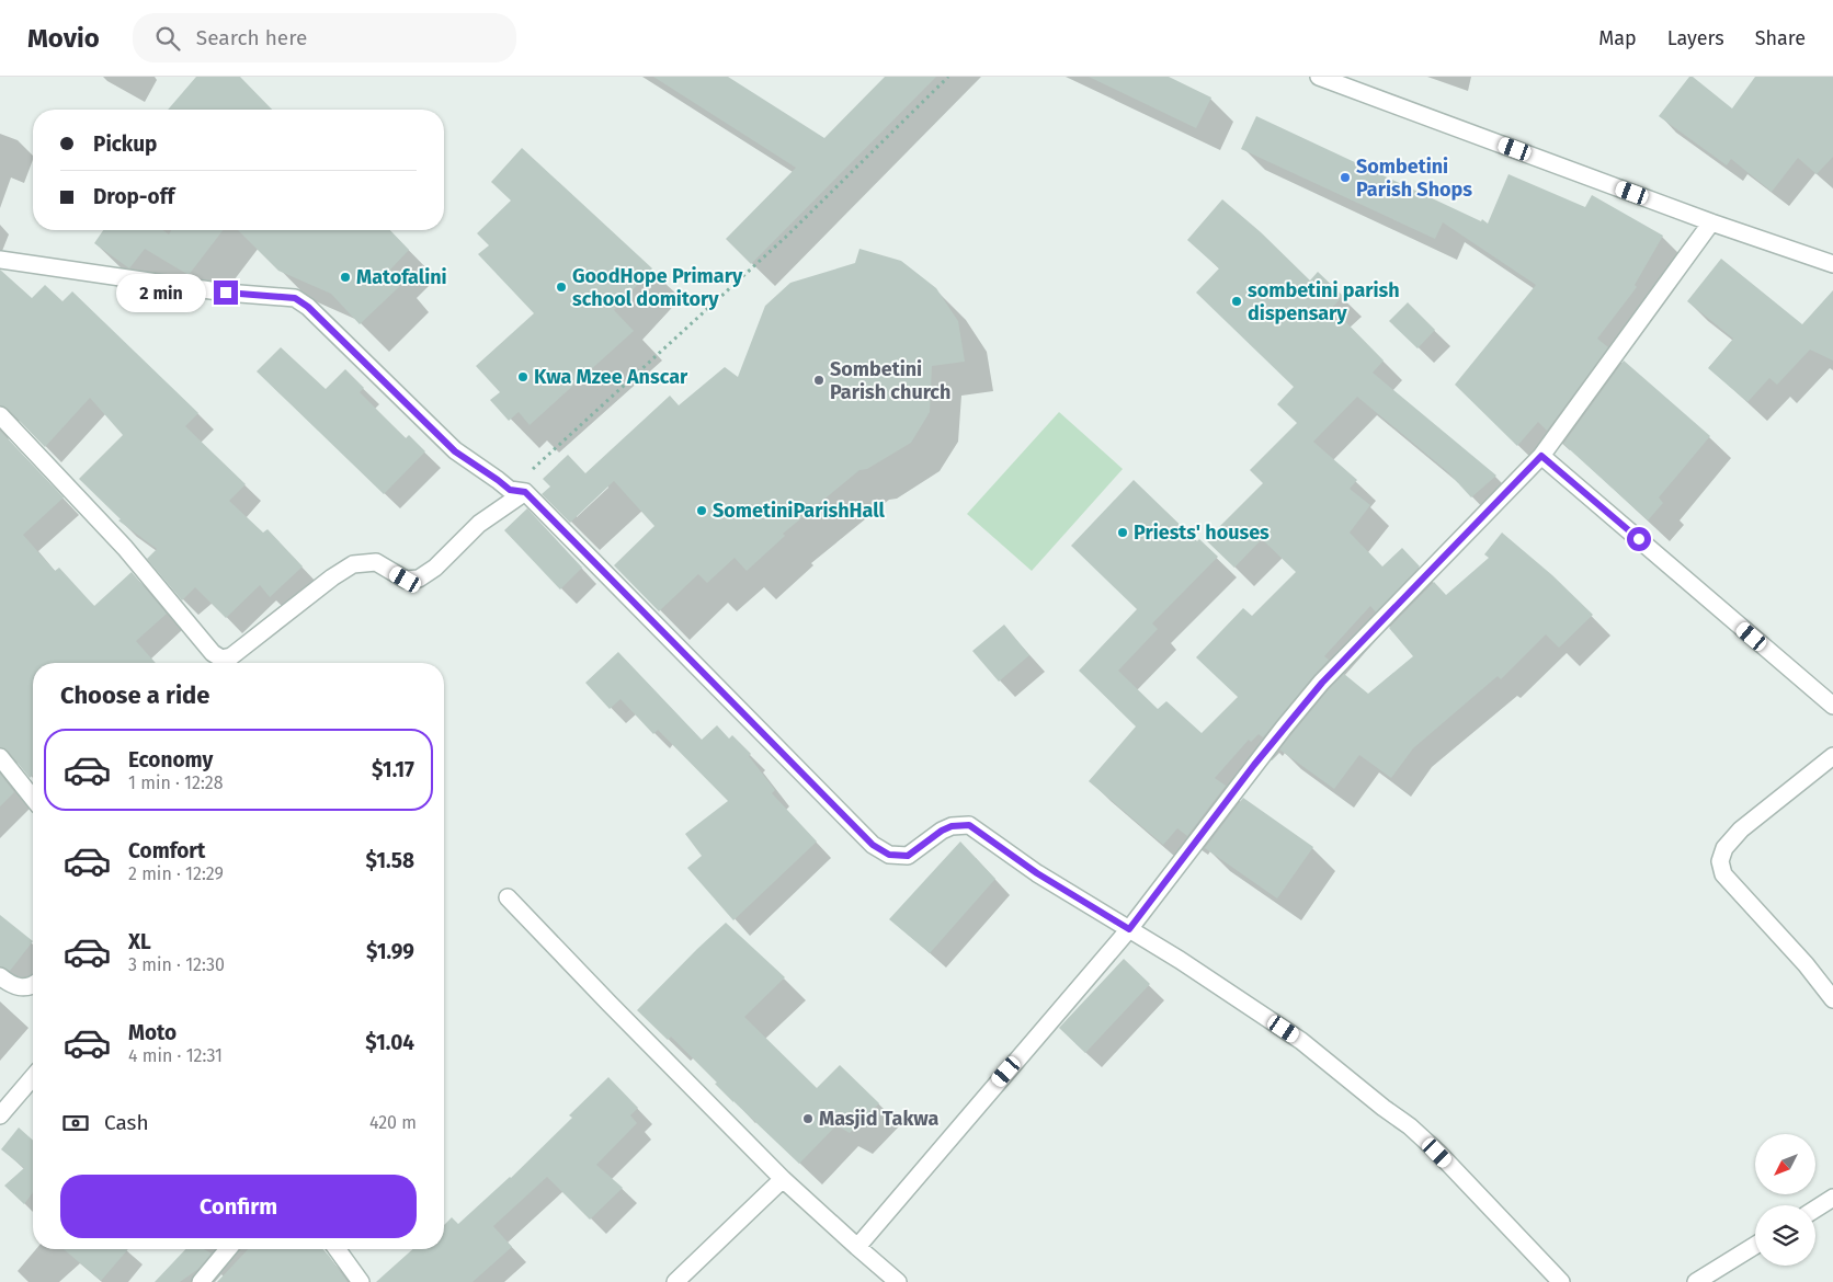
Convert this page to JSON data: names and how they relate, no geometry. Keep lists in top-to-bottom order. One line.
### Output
{"places":["Sombetini Parish Shops","Matofalini","GoodHope Primary school domitory","sombetini parish dispensary","Kwa Mzee Anscar","Sombetini Parish church","SometiniParishHall","Priests' houses","Masjid Takwa"],"north":"bottom left","page":{"header":"Movio","search":"Search here","nav":["Map","Layers","Share"],"banner":["Pickup","Drop-off"],"bubble":"2 min","heading":"Choose a ride","list":[{"name":"Economy","note":"1 min · 12:28","value":"$1.17"},{"name":"Comfort","note":"2 min · 12:29","value":"$1.58"},{"name":"XL","note":"3 min · 12:30","value":"$1.99"},{"name":"Moto","note":"4 min · 12:31","value":"$1.04"}],"pay":["Cash","420 m"],"buttons":"Confirm"}}
